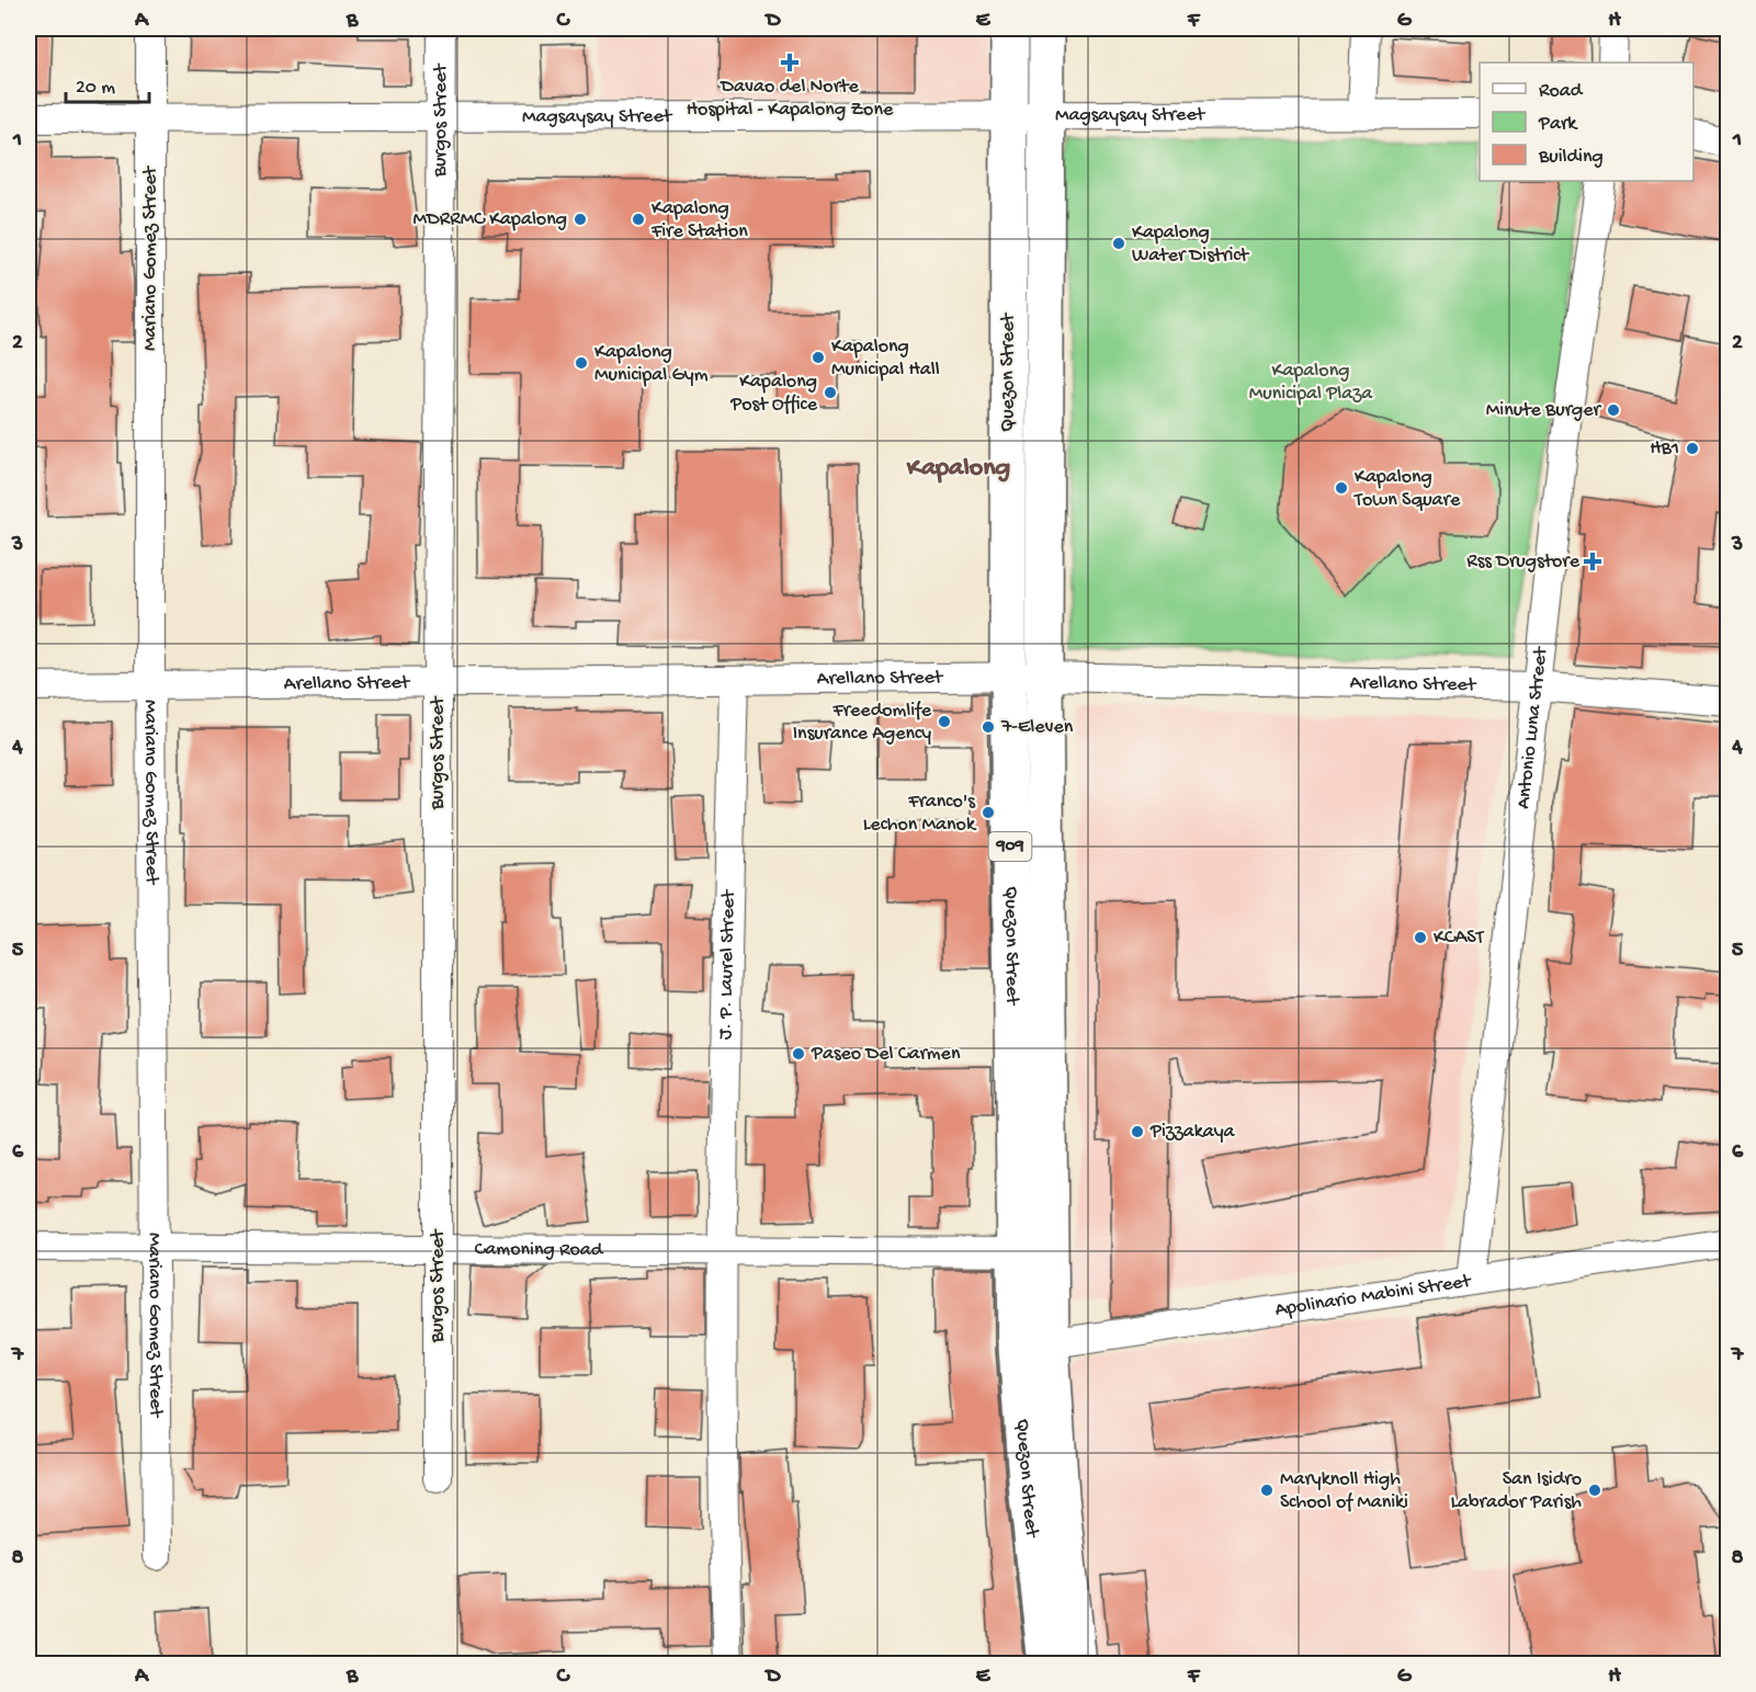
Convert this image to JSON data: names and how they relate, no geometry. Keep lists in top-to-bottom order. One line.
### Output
{"streets":{"highway":["Quezon Street","909"],"street":["Magsaysay Street","Burgos Street","Mariano Gomez Street","Arellano Street","Antonio Luna Street","J. P. Laurel Street","Camoning Road","Apolinario Mabini Street"]},"crossings":[["Magsaysay Street","Burgos Street"],["Magsaysay Street","Mariano Gomez Street"],["Magsaysay Street","Quezon Street"],["Burgos Street","Arellano Street"],["Burgos Street","Camoning Road"],["Mariano Gomez Street","Arellano Street"],["Mariano Gomez Street","Camoning Road"],["Quezon Street","Arellano Street"],["Quezon Street","Camoning Road"],["Quezon Street","Apolinario Mabini Street"],["Arellano Street","Antonio Luna Street"],["Arellano Street","J. P. Laurel Street"],["Antonio Luna Street","Apolinario Mabini Street"],["J. P. Laurel Street","Camoning Road"]],"districts":["Kapalong"],"parks":["Kapalong Municipal Plaza"],"places":{"health":["Davao del Norte Hospital - Kapalong Zone","Rss Drugstore"],"other":["MDRRMC Kapalong","Kapalong Fire Station","Kapalong Water District","Kapalong Municipal Hall","Kapalong Municipal Gym","Kapalong Post Office","Minute Burger","HB1","Kapalong Town Square","Freedomlife Insurance Agency","7-Eleven","Franco's Lechon Manok","KCAST","Paseo Del Carmen","Pizzakaya","Maryknoll High School of Maniki","San Isidro Labrador Parish"]},"legend":["Road","Park","Building"],"scale_bar":"20 m","grid":{"columns":["A","B","C","D","E","F","G","H"],"rows":["1","2","3","4","5","6","7","8"]}}
